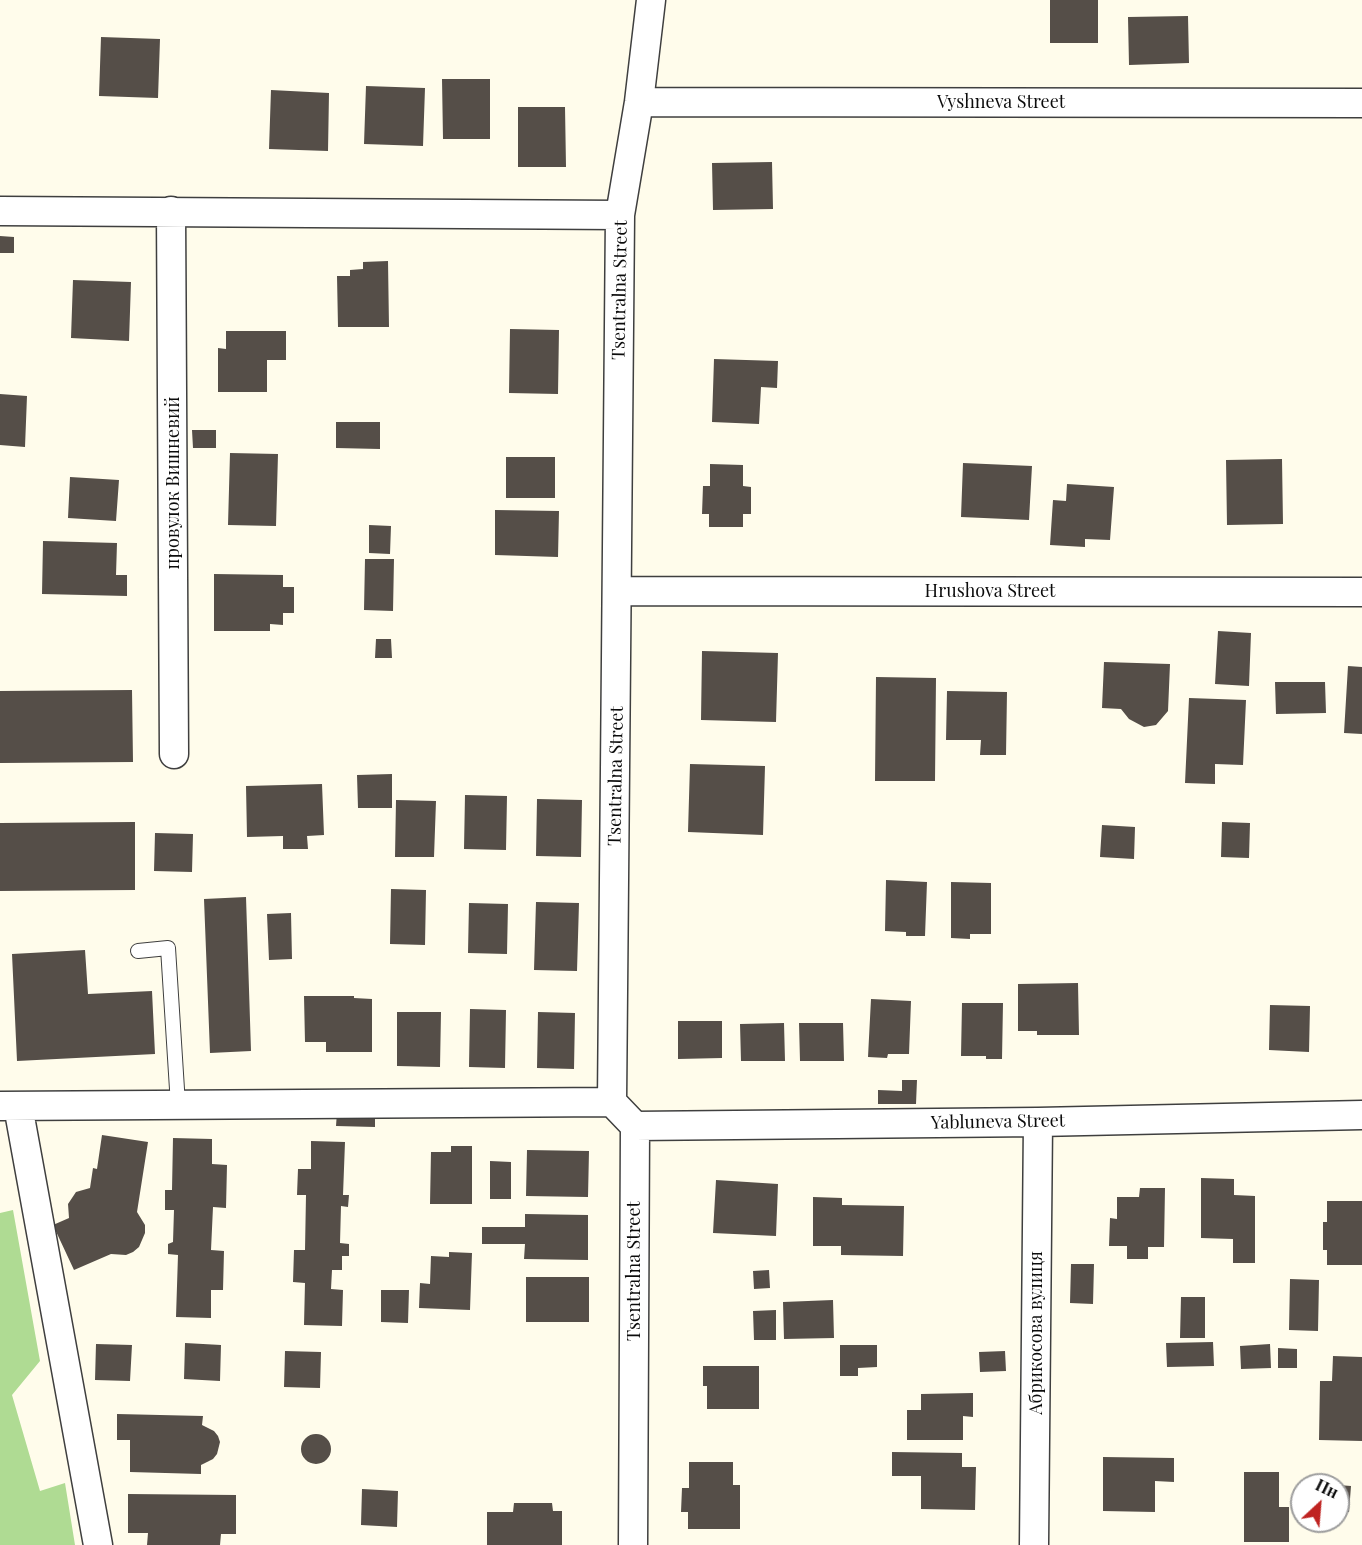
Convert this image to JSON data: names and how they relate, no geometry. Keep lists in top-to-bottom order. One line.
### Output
{"streets":{"street":["Vyshneva Street","Tsentralna Street","провулок Вишневий","Hrushova Street","Yabluneva Street","Абрикосова вулиця"]},"crossings":[["Vyshneva Street","Tsentralna Street"],["Tsentralna Street","Hrushova Street"],["Tsentralna Street","Yabluneva Street"],["Yabluneva Street","Абрикосова вулиця"]],"north":"top right"}
